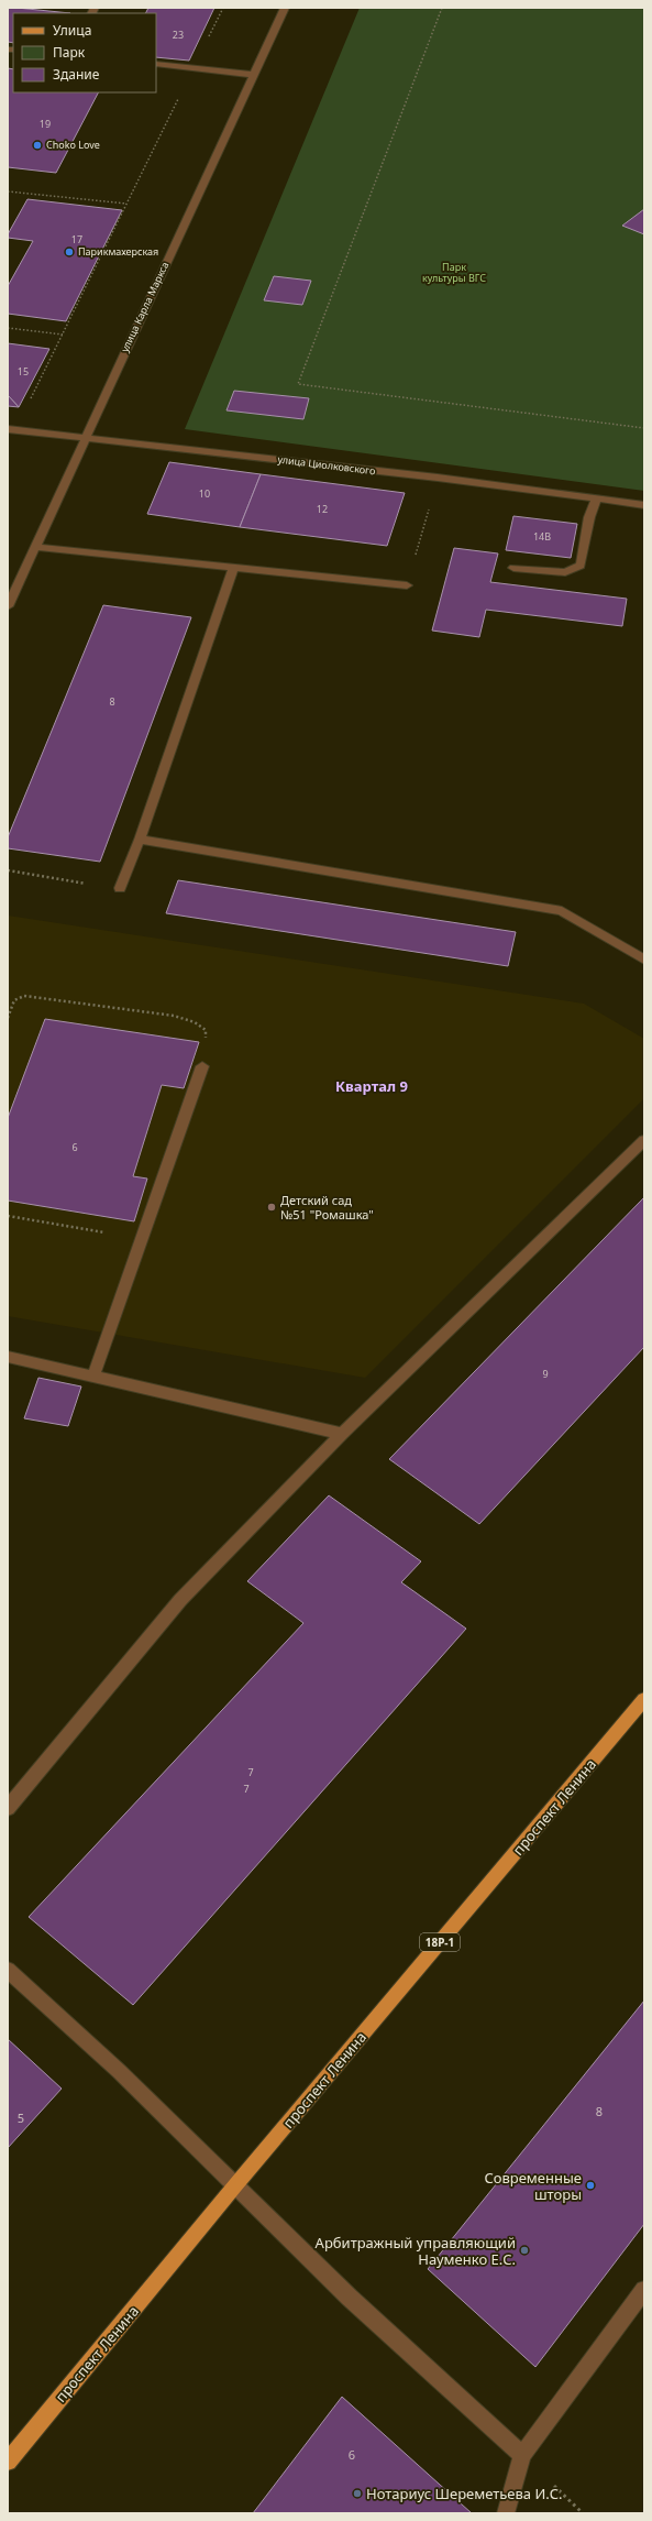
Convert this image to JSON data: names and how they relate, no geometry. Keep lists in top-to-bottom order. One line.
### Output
{"streets":{"main road":["проспект Ленина","18Р-1"],"street":["улица Карла Маркса","улица Циолковского"]},"crossings":[["улица Карла Маркса","улица Циолковского"]],"districts":["Квартал 9"],"parks":["Парк культуры ВГС"],"places":["Choko Love","Парикмахерская","Детский сад №51 \"Ромашка\"","Современные шторы","Арбитражный управляющий Науменко Е.С.","Нотариус Шереметьева И.С."],"house_numbers":["23","19","17","15","10","12","14В","8","6","9","7","7","8","5","6"],"legend":["Улица","Парк","Здание"]}
